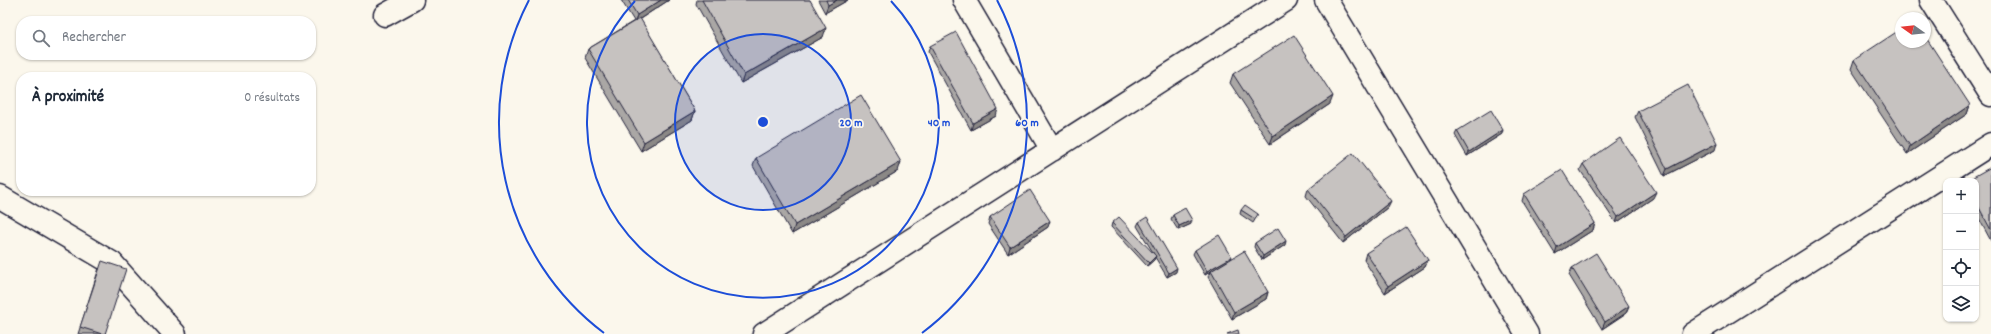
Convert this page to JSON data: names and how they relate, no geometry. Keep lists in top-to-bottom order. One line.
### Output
{"north":"left","page":{"search":"Rechercher","heading":["À proximité","0 résultats"],"map_buttons":["+","−"]},"rings":["20 m","40 m","60 m"]}
